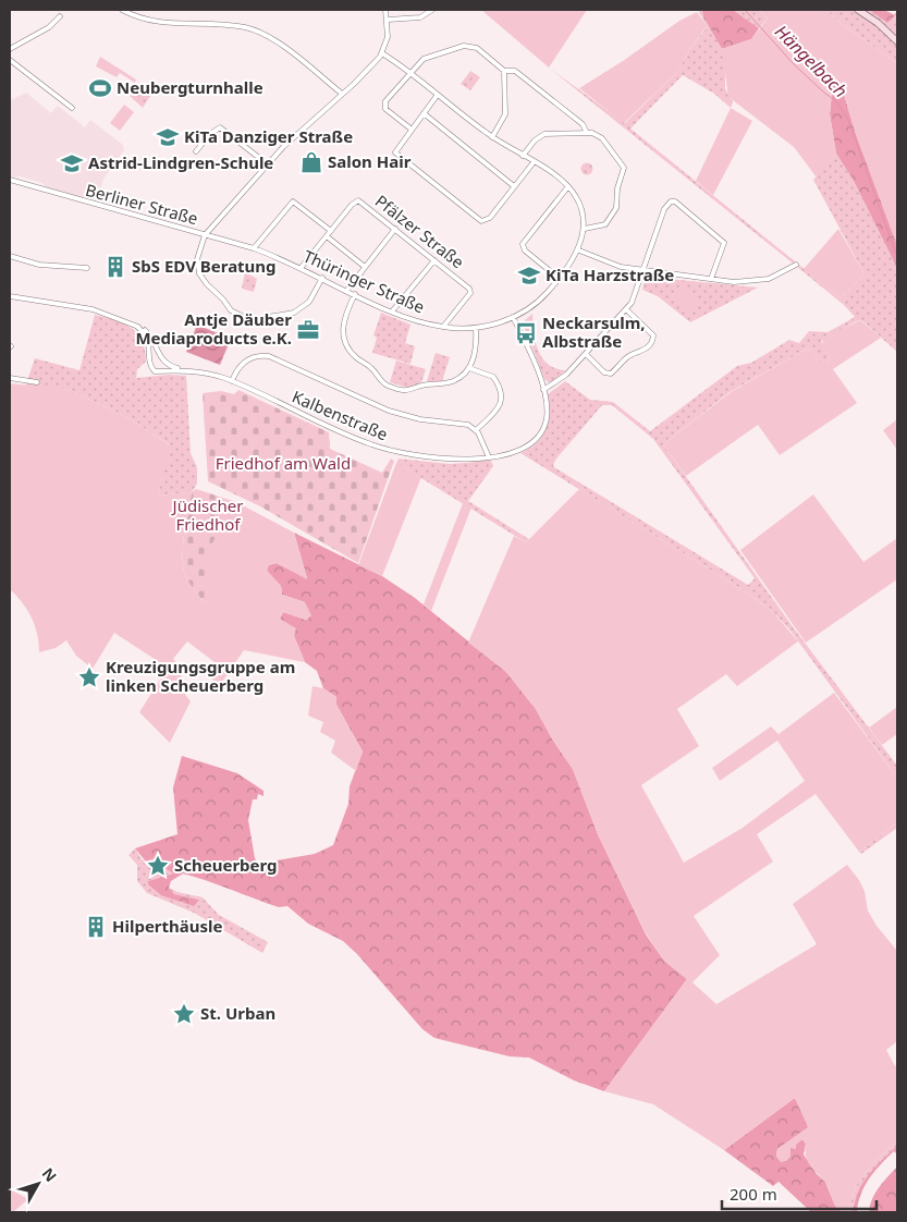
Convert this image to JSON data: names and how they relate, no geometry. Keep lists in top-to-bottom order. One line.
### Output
{"streets":{"street":["Berliner Straße","Pfälzer Straße","Thüringer Straße","Kalbenstraße"]},"crossings":[["Berliner Straße","Thüringer Straße"],["Pfälzer Straße","Thüringer Straße"]],"water":["Hängelbach"],"parks":["Friedhof am Wald","Jüdischer Friedhof"],"places":{"sports":["Neubergturnhalle"],"school or university":["KiTa Danziger Straße","Astrid-Lindgren-Schule","KiTa Harzstraße"],"shop":["Salon Hair"],"building":["SbS EDV Beratung","Hilperthäusle"],"office":["Antje Däuber Mediaproducts e.K."],"bus stop":["Neckarsulm, Albstraße"],"place":["Kreuzigungsgruppe am linken Scheuerberg","Scheuerberg","St. Urban"]},"scale_bar":"200 m","north":"top right"}
